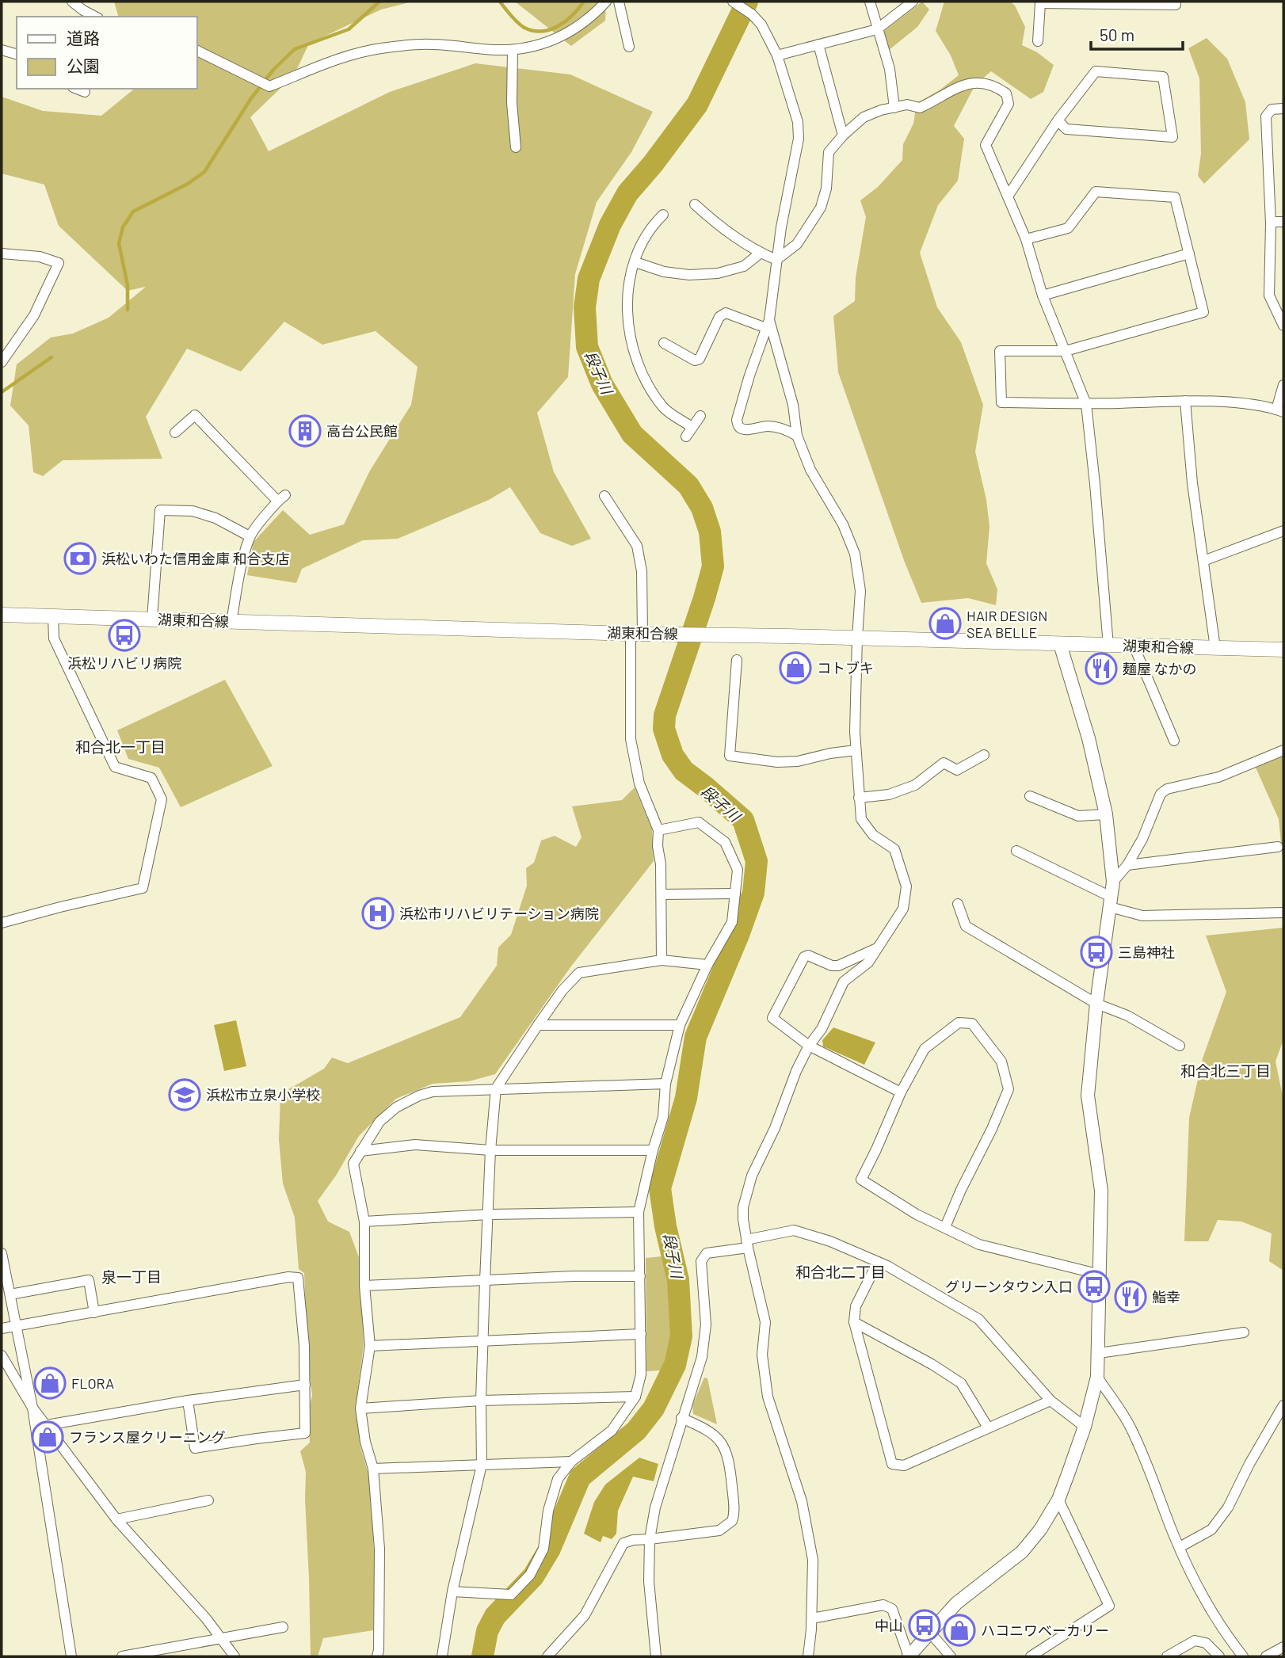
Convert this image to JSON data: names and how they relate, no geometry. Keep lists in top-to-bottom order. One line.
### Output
{"streets":{"main road":["湖東和合線"]},"districts":["和合北一丁目","和合北三丁目","和合北二丁目","泉一丁目"],"water":["段子川"],"places":{"building":["高台公民館"],"bank":["浜松いわた信用金庫 和合支店"],"shop":["HAIR DESIGN SEA BELLE","コトブキ","FLORA","フランス屋クリーニング","ハコニワベーカリー"],"bus stop":["浜松リハビリ病院","三島神社","グリーンタウン入口","中山"],"restaurant":["麺屋 なかの","鮨幸"],"hospital":["浜松市リハビリテーション病院"],"school or university":["浜松市立泉小学校"]},"legend":["道路","公園"],"scale_bar":"50 m"}
